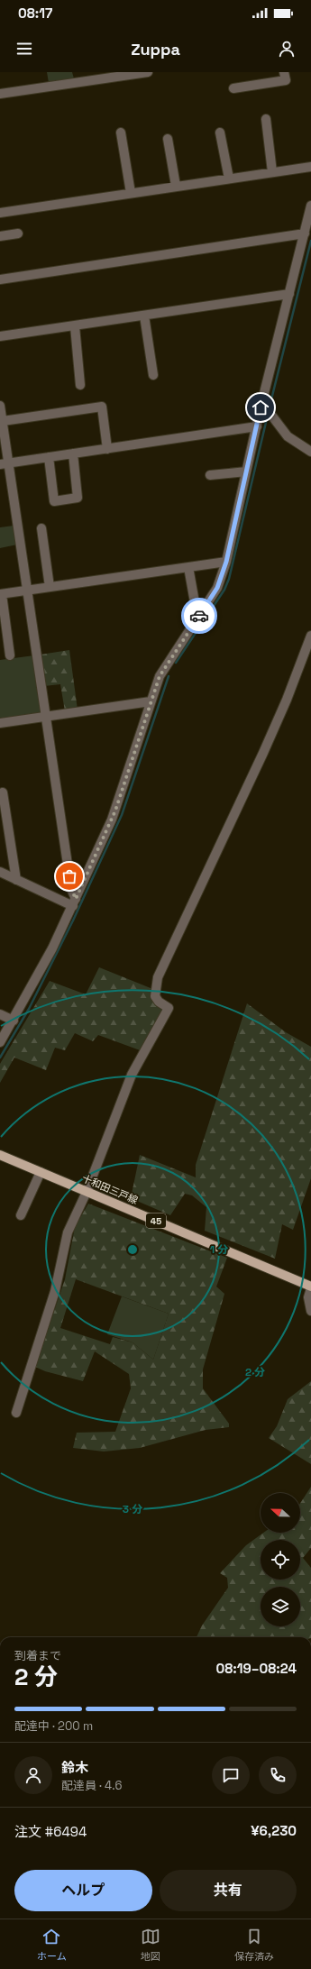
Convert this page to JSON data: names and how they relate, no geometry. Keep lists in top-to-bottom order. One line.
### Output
{"streets":{"main road":["十和田三戸線","45"]},"north":"left","page":{"status":"08:17","header":"Zuppa","heading":["2 分","到着まで","08:19–08:24"],"panel":["鈴木","配達員 · 4.6","注文 #6494","¥6,230"],"bar":"配達中 · 200 m","buttons":["ヘルプ","共有"],"tabs":["ホーム","地図","保存済み"]},"rings":["1 分","2 分","3 分"]}
